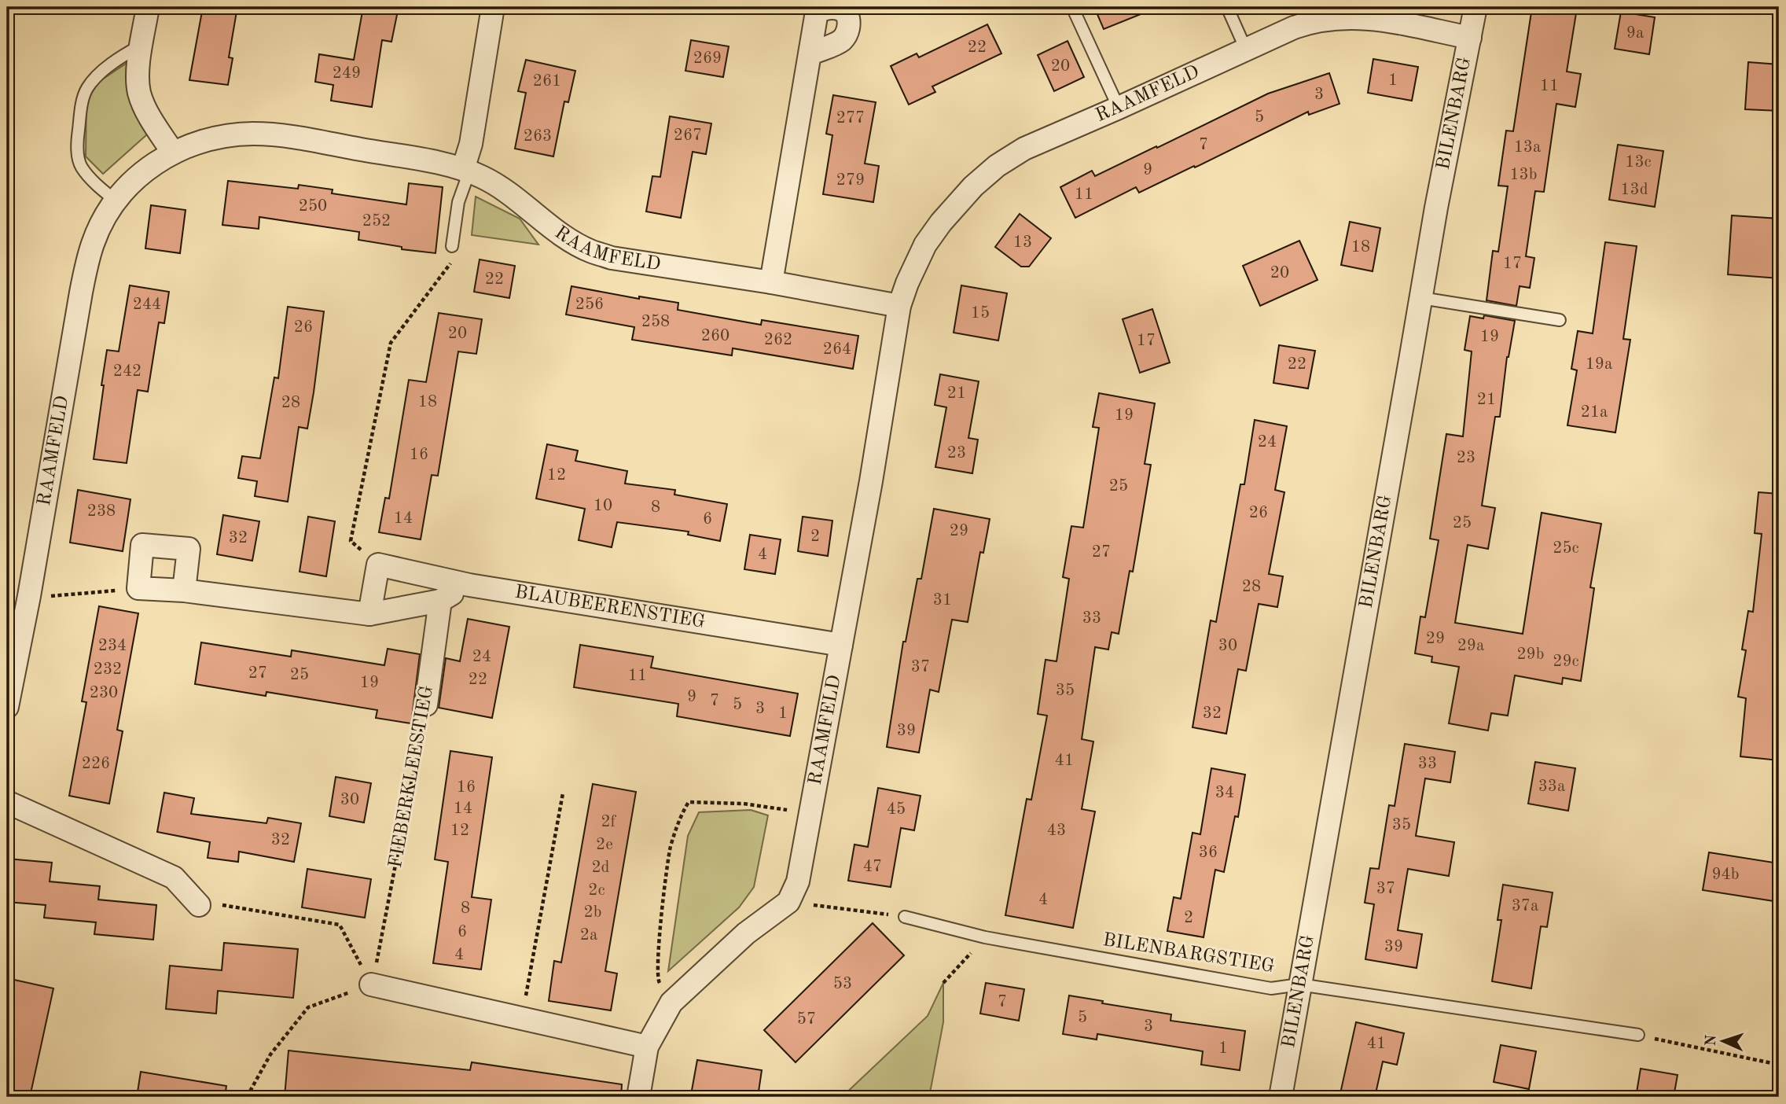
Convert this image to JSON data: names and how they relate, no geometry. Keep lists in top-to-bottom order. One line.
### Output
{"streets":{"street":["RAAMFELD","BILENBARG","BLAUBEERENSTIEG","FIEBERKLEESTIEG"],"lane":["BILENBARGSTIEG"]},"crossings":[["RAAMFELD","BILENBARG"],["RAAMFELD","BLAUBEERENSTIEG"],["BILENBARG","BILENBARGSTIEG"]],"house_numbers":["9a","22","269","20","249","1","261","11","3","5","277","267","263","7","13a","13c","9","13b","279","13d","11","250","252","13","18","17","20","22","244","256","15","258","26","20","260","19","262","17","264","22","19a","242","21","21","18","28","21a","19","24","23","16","23","12","25","10","8","238","26","14","6","25","29","2","32","25c","27","4","28","31","33","29","234","30","29a","29b","24","29c","37","232","27","25","11","22","19","35","230","9","7","5","3","1","32","39","41","226","33","33a","16","34","30","14","45","2f","35","12","43","32","2e","36","47","2d","94b","37","2c","4","37a","8","2b","2","6","2a","39","4","53","7","5","57","3","41","1"],"north":"left"}
